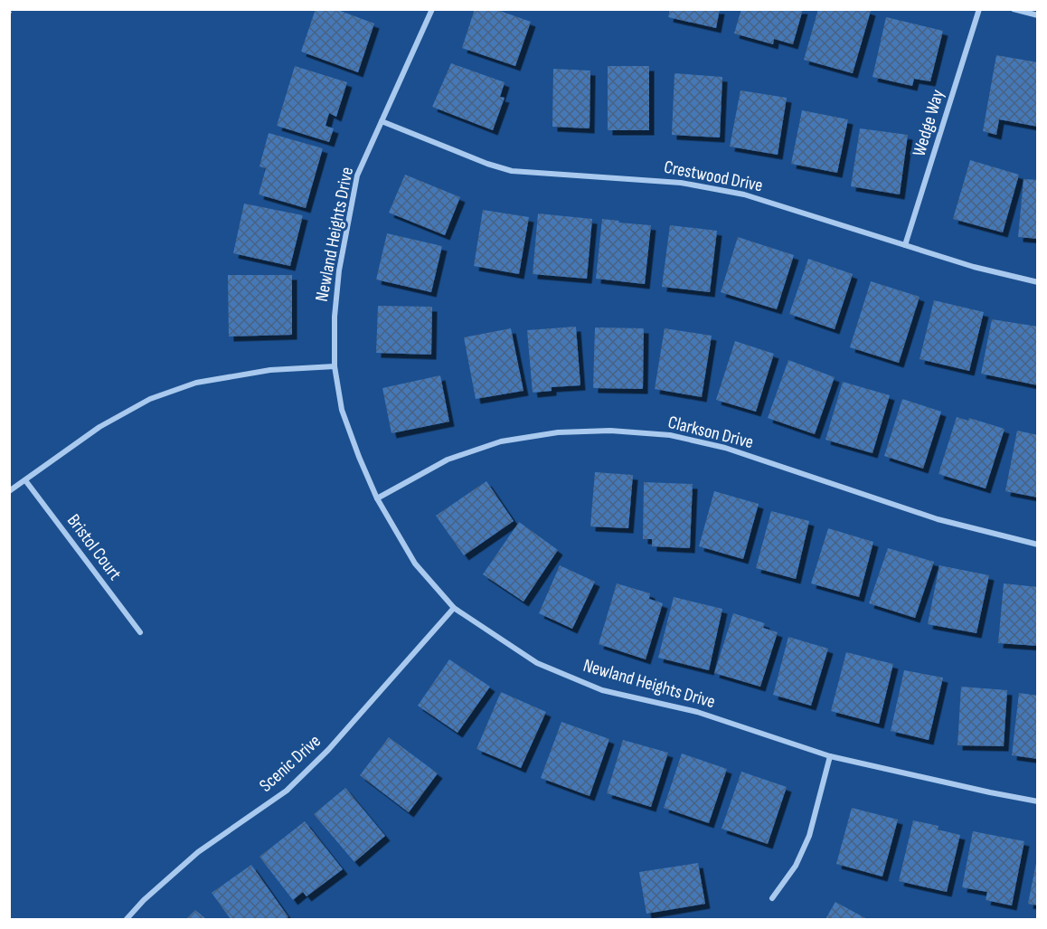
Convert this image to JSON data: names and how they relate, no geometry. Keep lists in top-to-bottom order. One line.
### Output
{"streets":{"street":["Wedge Way","Crestwood Drive","Newland Heights Drive","Clarkson Drive","Bristol Court","Scenic Drive"]},"crossings":[["Wedge Way","Crestwood Drive"],["Crestwood Drive","Newland Heights Drive"],["Newland Heights Drive","Clarkson Drive"],["Newland Heights Drive","Scenic Drive"]]}
